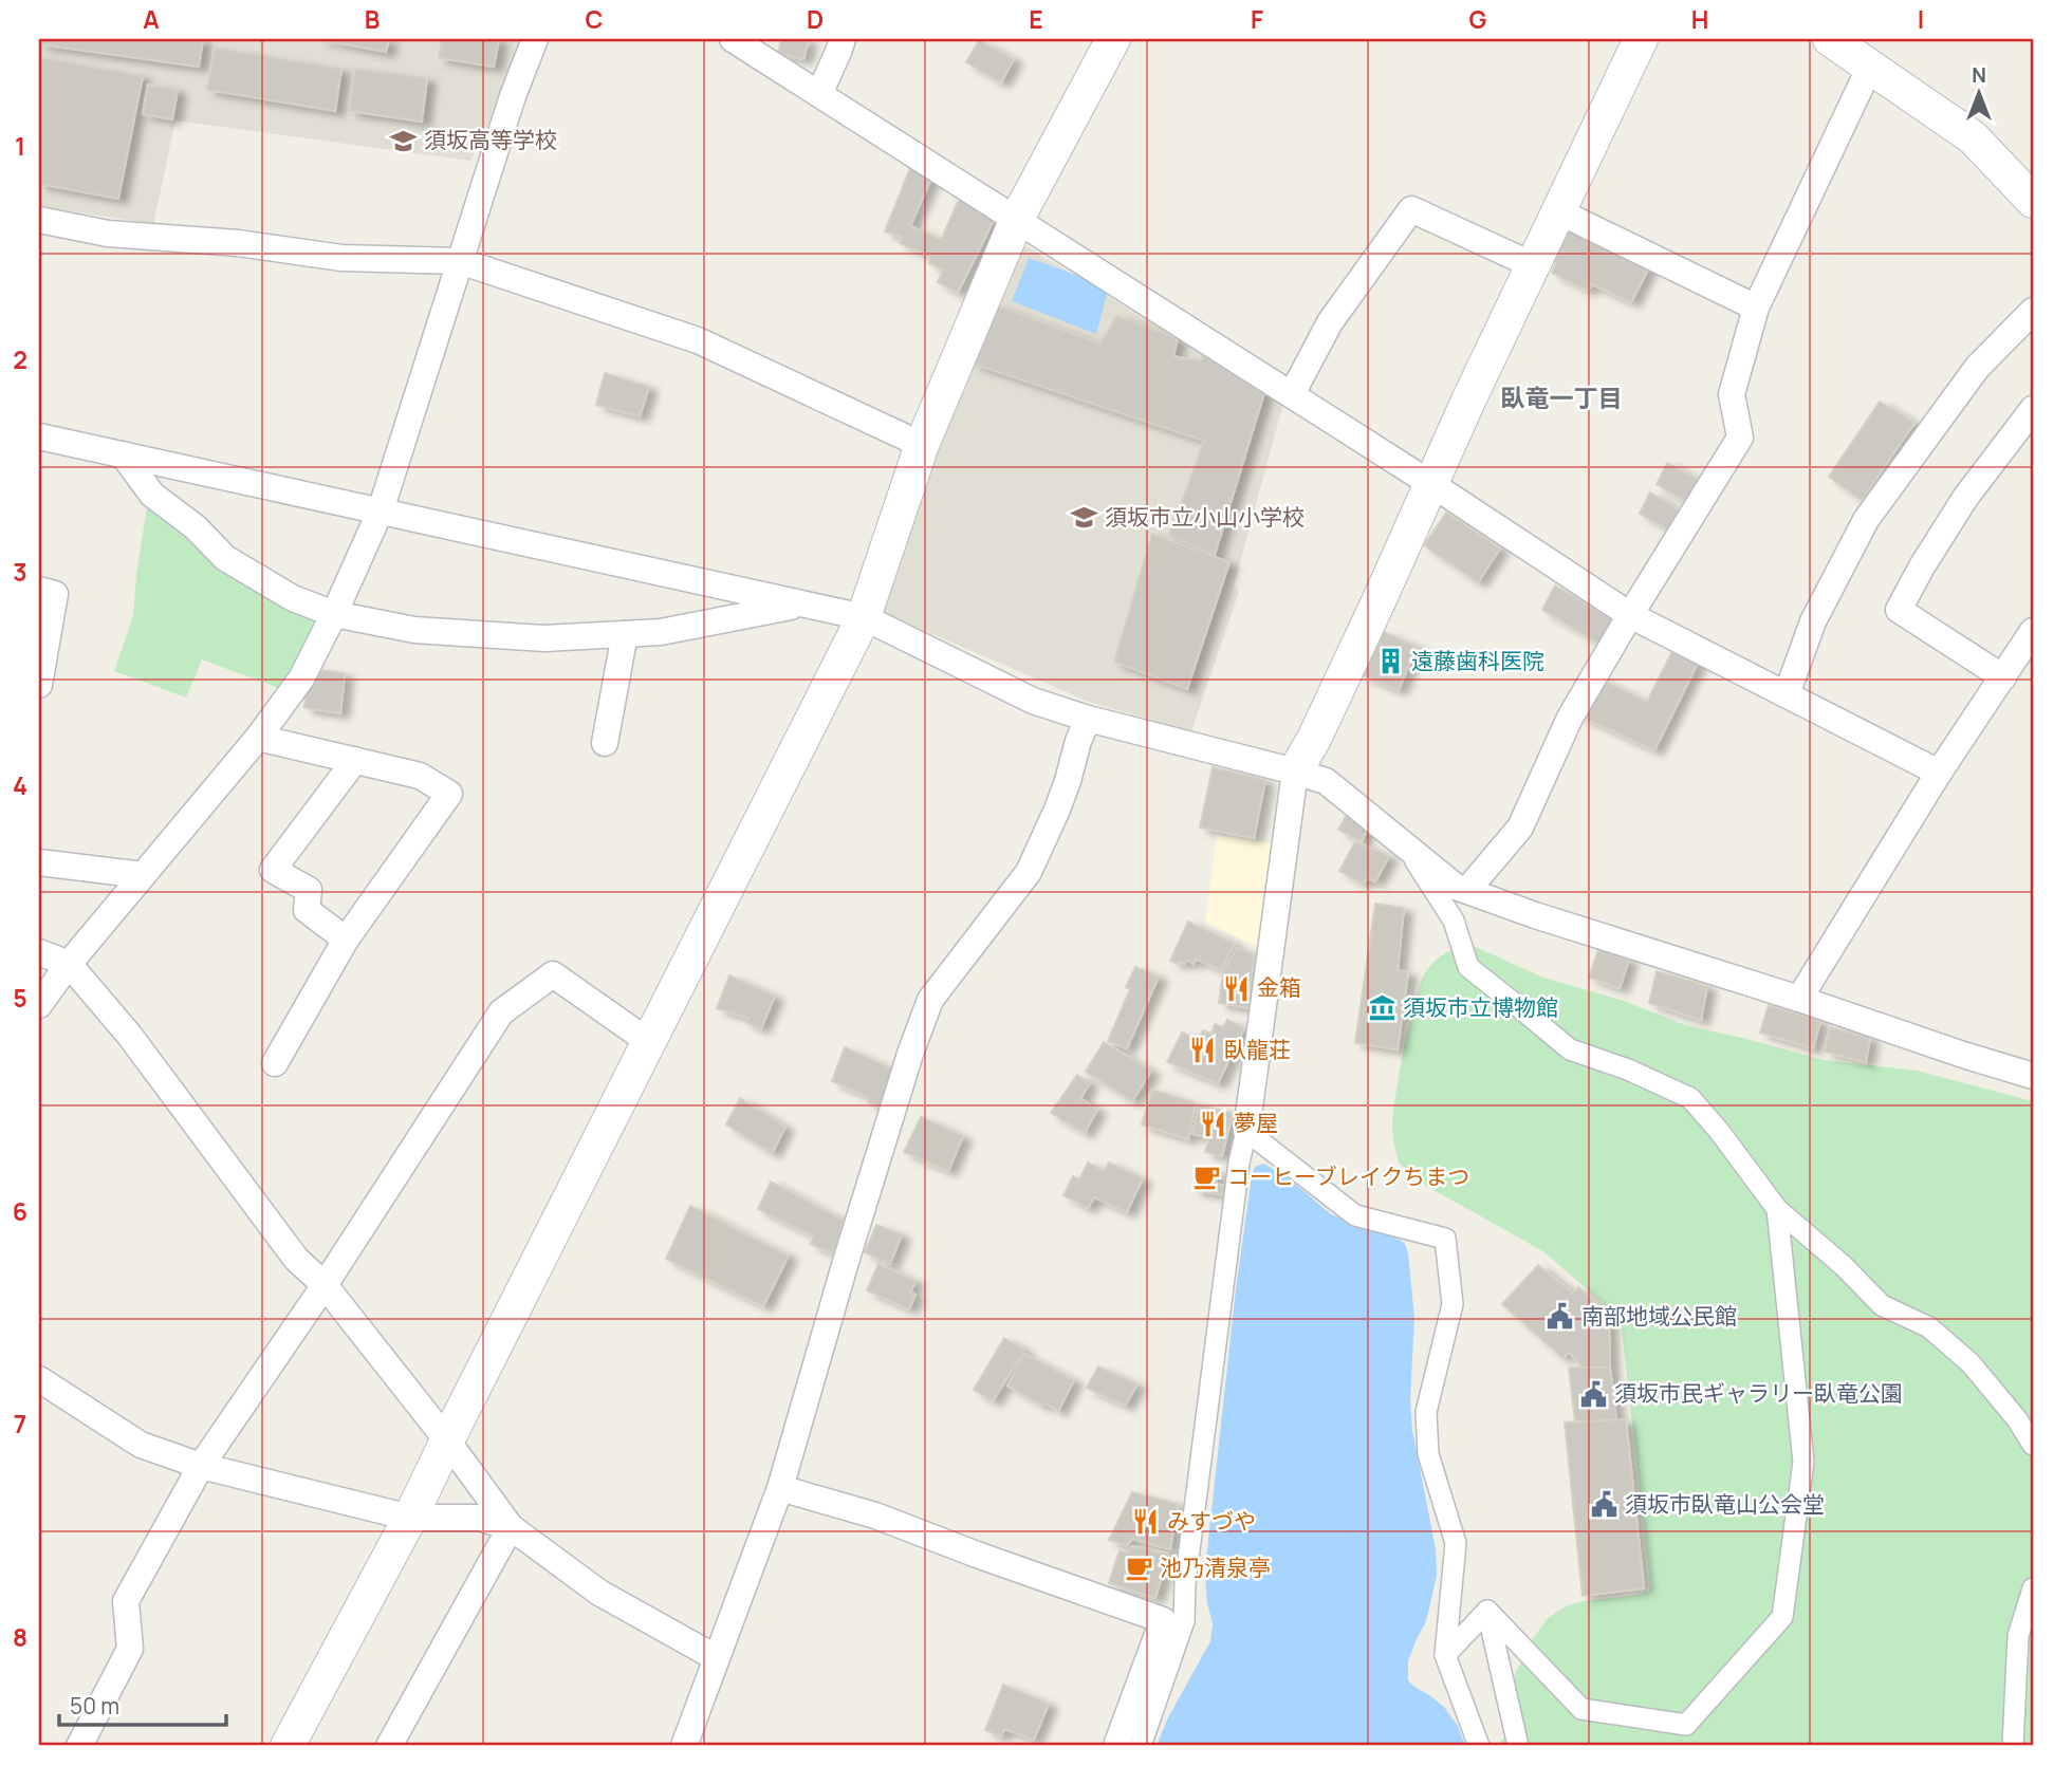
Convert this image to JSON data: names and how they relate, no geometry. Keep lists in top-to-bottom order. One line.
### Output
{"districts":["臥竜一丁目"],"places":{"school or university":["須坂高等学校","須坂市立小山小学校"],"building":["遠藤歯科医院"],"restaurant":["金箱","臥龍荘","夢屋","みすづや"],"museum":["須坂市立博物館"],"cafe":["コーヒーブレイクちまつ","池乃清泉亭"],"public building":["南部地域公民館","須坂市民ギャラリー臥竜公園","須坂市臥竜山公会堂"]},"scale_bar":"50 m","north":"top","grid":{"columns":["A","B","C","D","E","F","G","H","I"],"rows":["1","2","3","4","5","6","7","8"]}}
